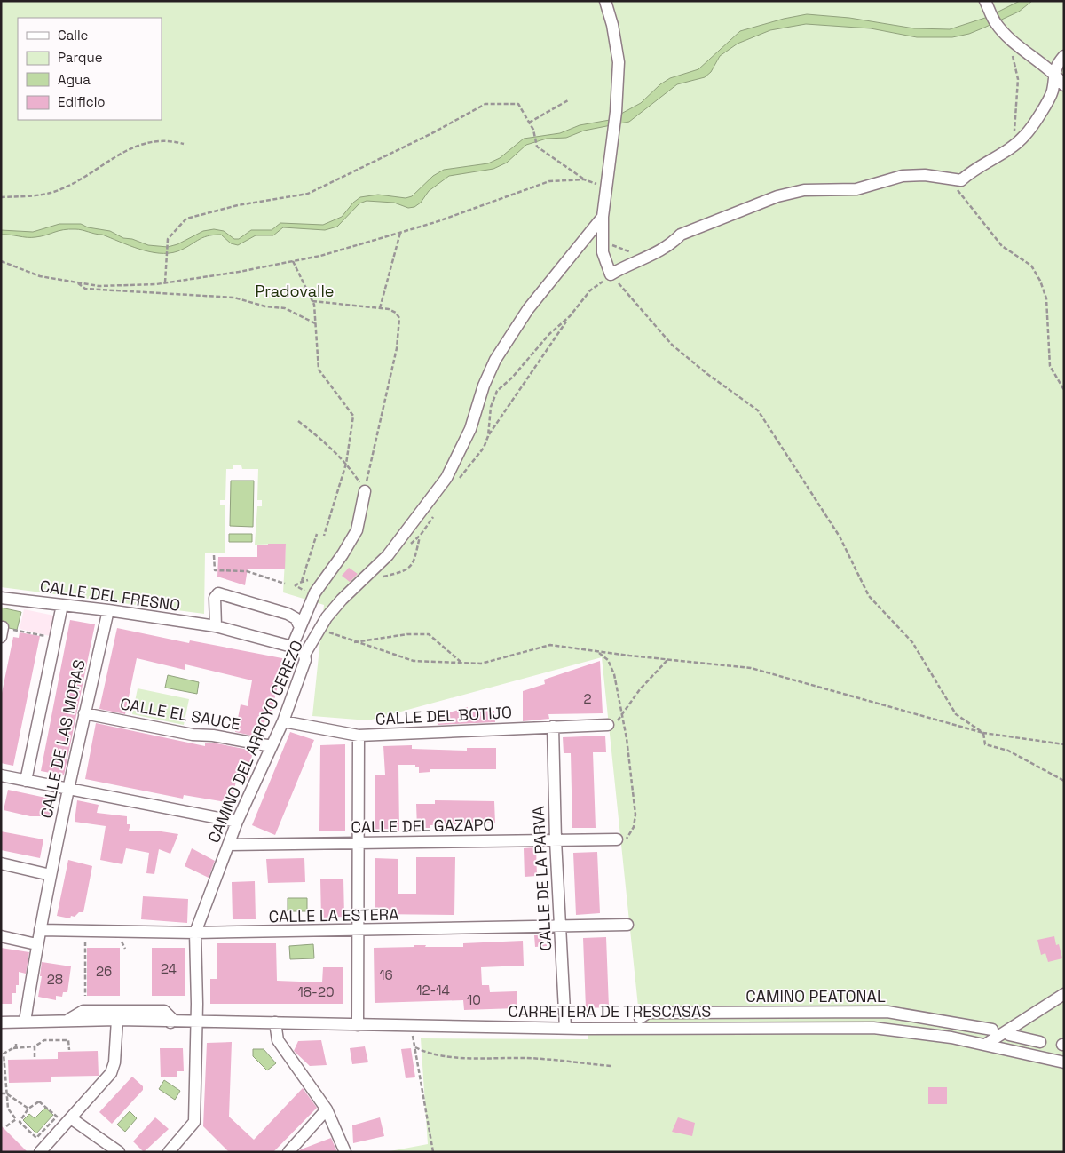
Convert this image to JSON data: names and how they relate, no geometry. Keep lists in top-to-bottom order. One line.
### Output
{"streets":{"street":["CALLE DEL FRESNO","CALLE EL SAUCE","CALLE DEL BOTIJO","CALLE DE LAS MORAS","CAMINO DEL ARROYO CEREZO","CALLE DEL GAZAPO","CALLE DE LA PARVA","CALLE LA ESTERA","CAMINO PEATONAL","CARRETERA DE TRESCASAS"]},"crossings":[["CALLE DEL FRESNO","CALLE DE LAS MORAS"],["CALLE DEL FRESNO","CAMINO DEL ARROYO CEREZO"],["CALLE EL SAUCE","CALLE DE LAS MORAS"],["CALLE EL SAUCE","CAMINO DEL ARROYO CEREZO"],["CALLE DEL BOTIJO","CAMINO DEL ARROYO CEREZO"],["CALLE DEL BOTIJO","CALLE DE LA PARVA"],["CALLE DE LAS MORAS","CALLE LA ESTERA"],["CALLE DE LAS MORAS","CARRETERA DE TRESCASAS"],["CAMINO DEL ARROYO CEREZO","CALLE DEL GAZAPO"],["CAMINO DEL ARROYO CEREZO","CALLE LA ESTERA"],["CAMINO DEL ARROYO CEREZO","CARRETERA DE TRESCASAS"],["CALLE DEL GAZAPO","CALLE DE LA PARVA"],["CALLE DE LA PARVA","CALLE LA ESTERA"],["CALLE DE LA PARVA","CARRETERA DE TRESCASAS"]],"parks":["Pradovalle"],"house_numbers":["2","24","26","16","28","12-14","18-20","10"],"legend":["Calle","Parque","Agua","Edificio"]}
